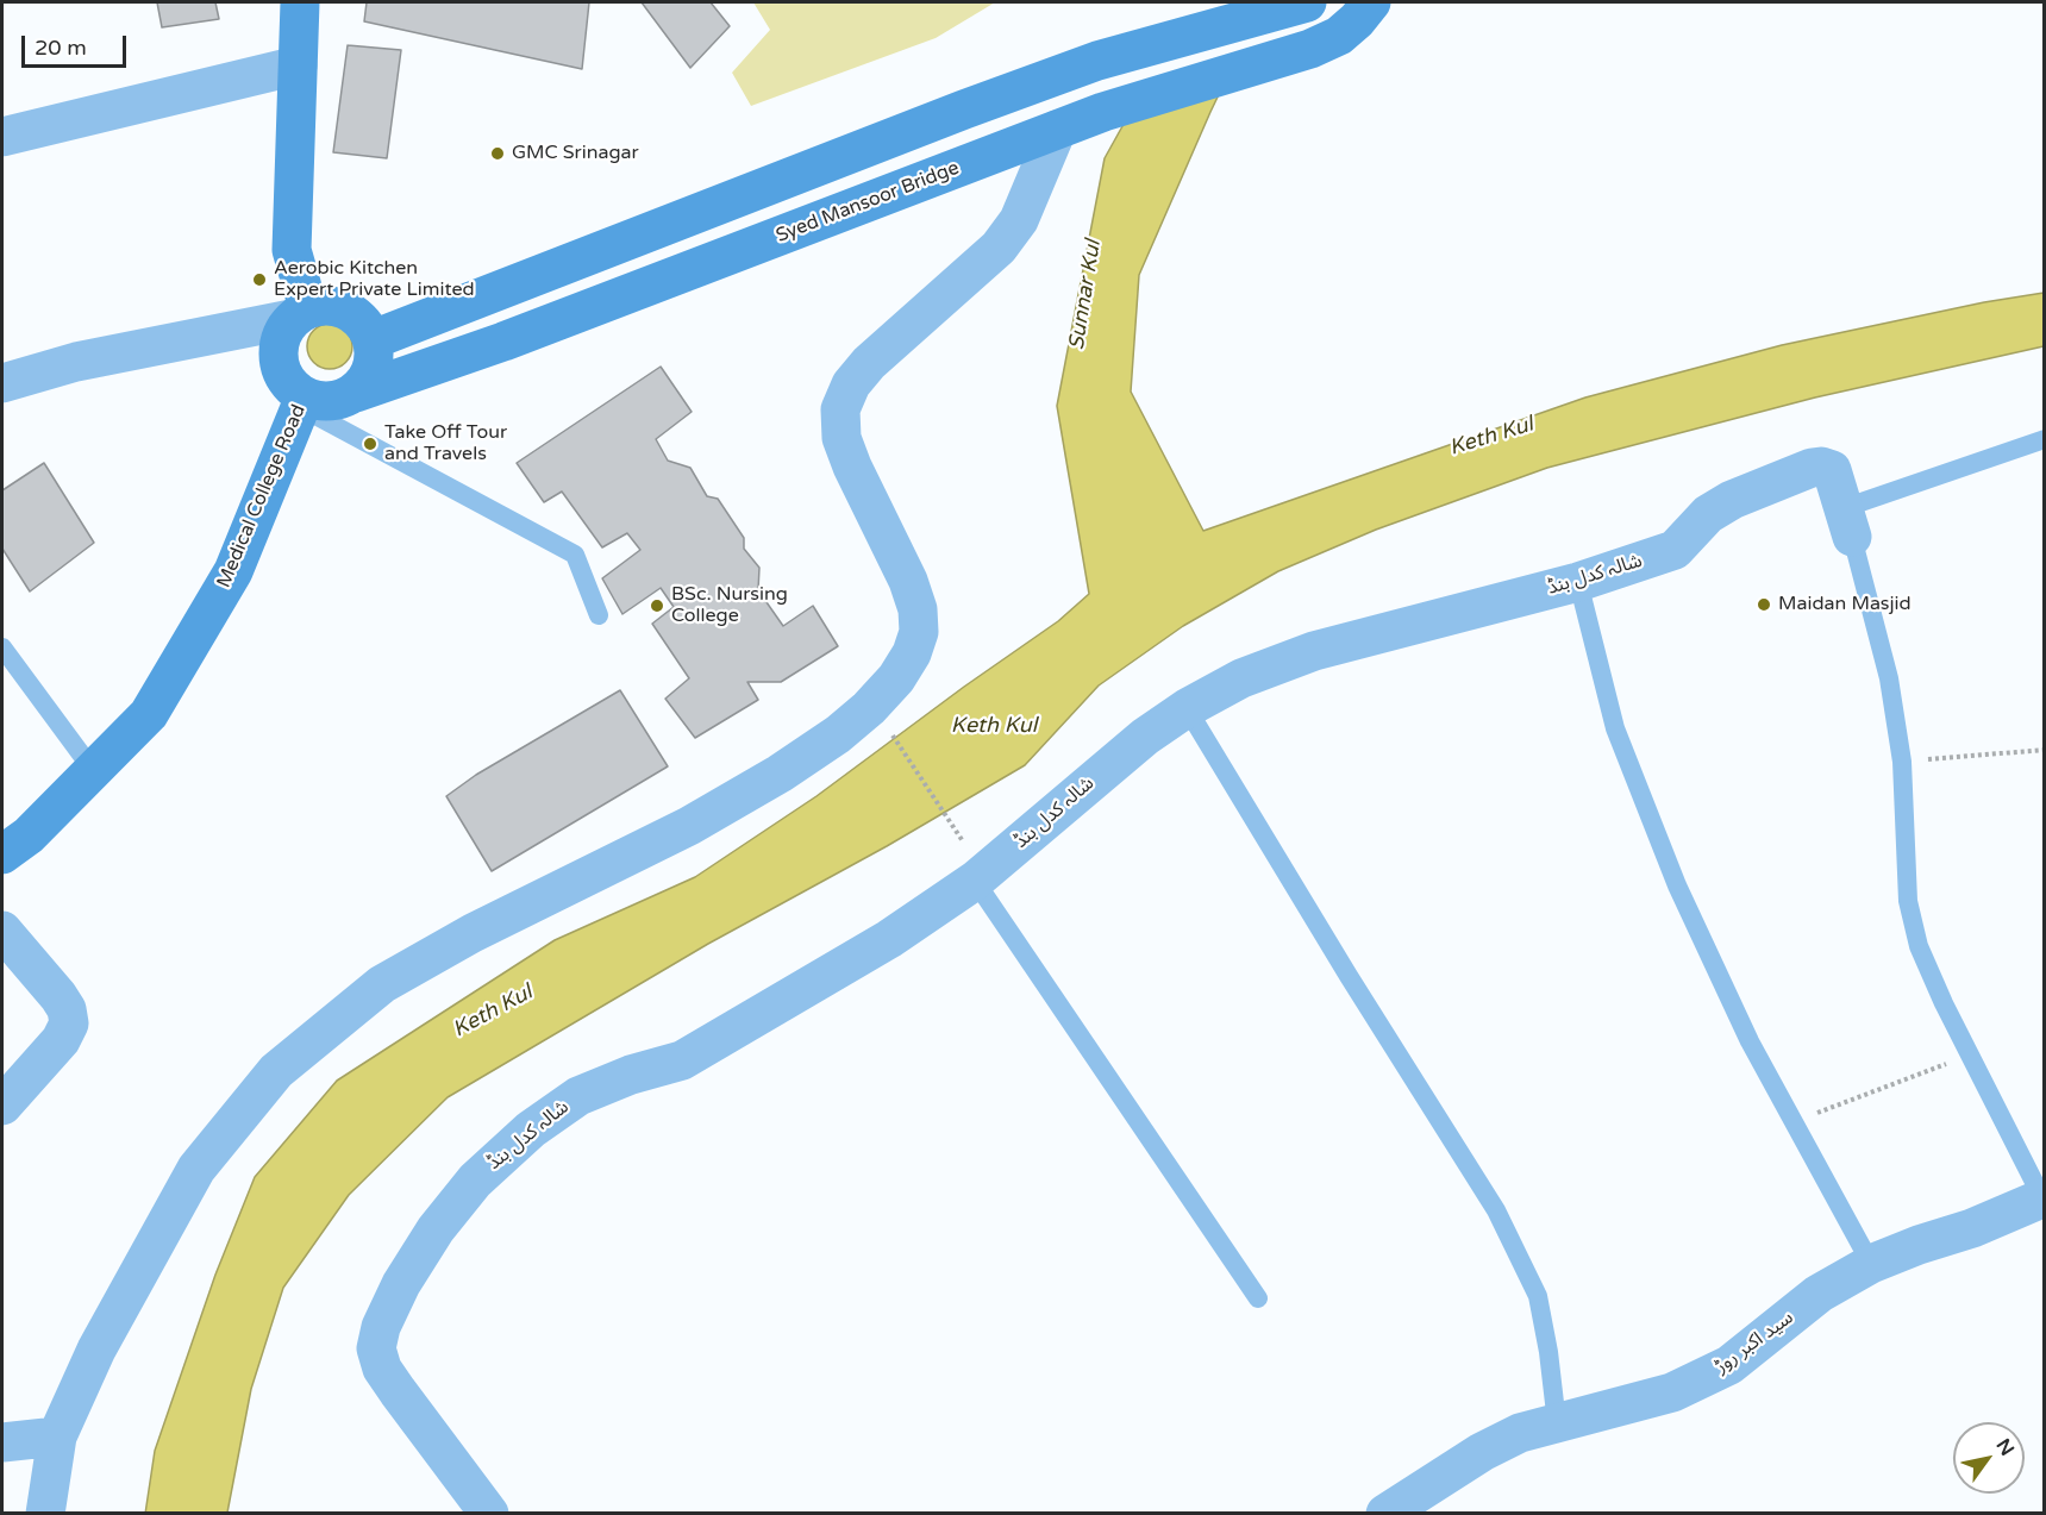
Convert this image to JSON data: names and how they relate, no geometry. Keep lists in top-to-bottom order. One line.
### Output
{"streets":{"main road":["Syed Mansoor Bridge","Medical College Road"],"street":["شالہ کدل بنڈ","سید اکبر روڑ"]},"crossings":[["Syed Mansoor Bridge","Medical College Road"]],"water":["Sunnar Kul","Keth Kul"],"places":["GMC Srinagar","Aerobic Kitchen Expert Private Limited","Take Off Tour and Travels","Maidan Masjid","BSc. Nursing College"],"scale_bar":"20 m","north":"top right"}
